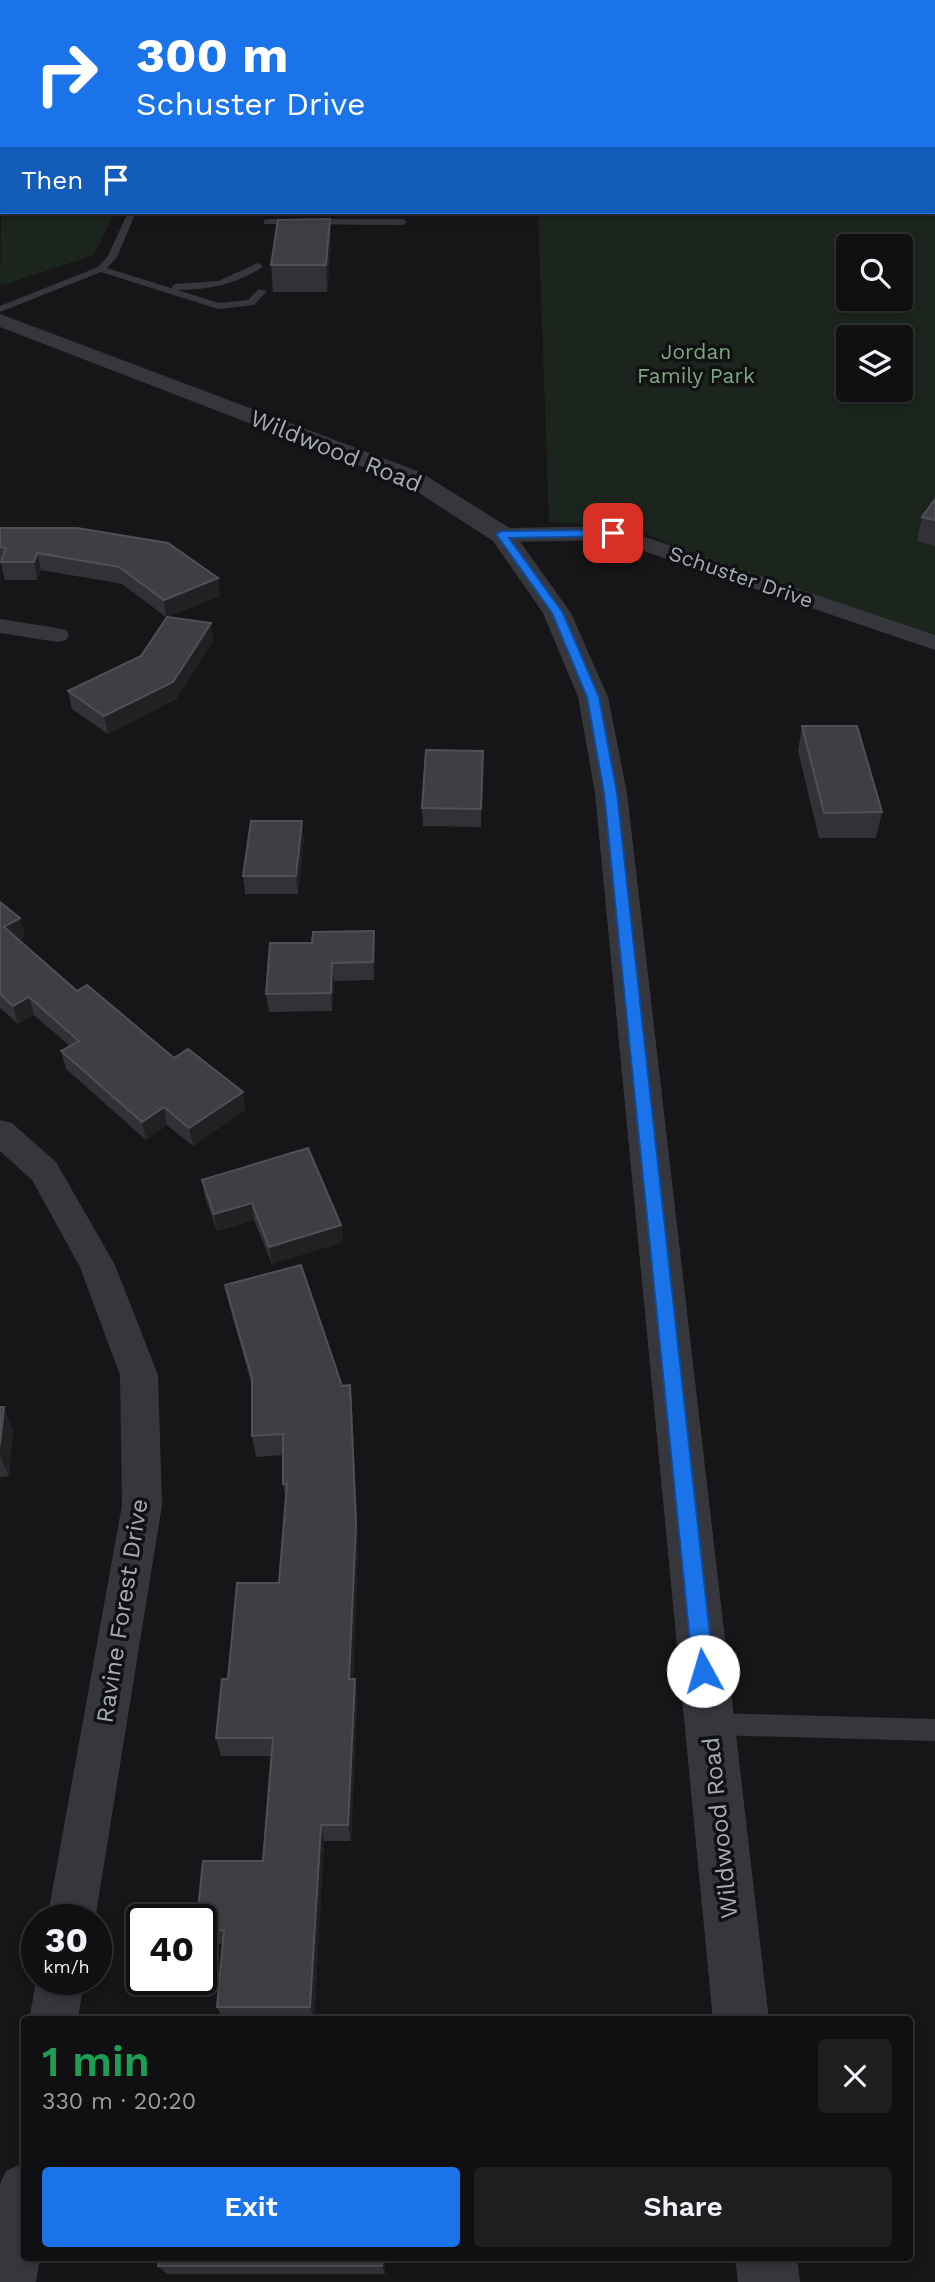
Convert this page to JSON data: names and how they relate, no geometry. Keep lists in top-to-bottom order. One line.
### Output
{"streets":{"street":["Wildwood Road","Schuster Drive","Ravine Forest Drive"]},"crossings":[["Wildwood Road","Schuster Drive"]],"parks":["Jordan Family Park"],"page":{"turn":["300 m","Schuster Drive"],"then":"Then","speed":"30 km/h","limit":"40","heading":["1 min","330 m · 20:20"],"buttons":["Exit","Share"]}}
